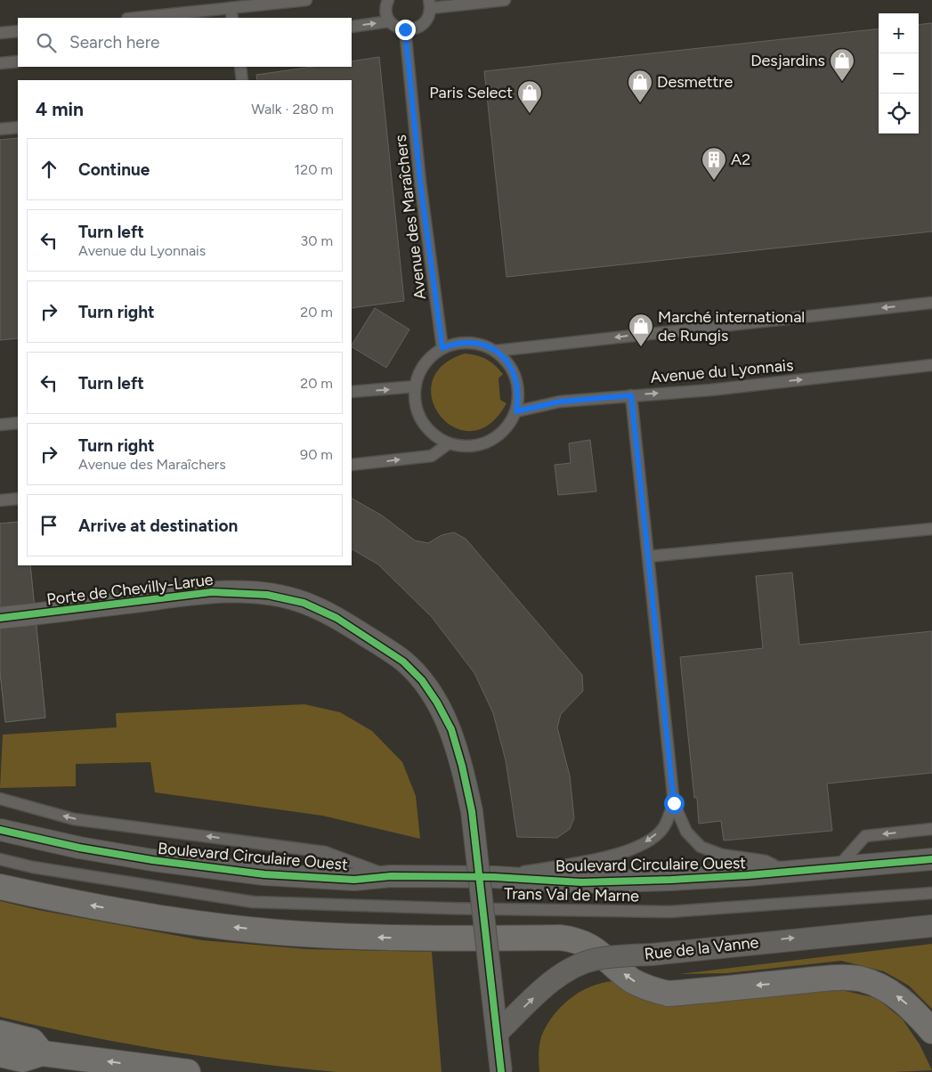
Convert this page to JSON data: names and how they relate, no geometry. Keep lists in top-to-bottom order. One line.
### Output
{"streets":{"street":["Porte de Chevilly-Larue","Boulevard Circulaire Ouest","Rue de la Vanne"],"lane":["Avenue des Maraîchers","Avenue du Lyonnais","Trans Val de Marne"]},"crossings":[["Avenue des Maraîchers","Avenue du Lyonnais"],["Porte de Chevilly-Larue","Rue de la Vanne"]],"one_way":["Rue de la Vanne"],"places":{"shop":["Desjardins","Desmettre","Paris Select","Marché international de Rungis"],"building":["A2"]},"page":{"map_buttons":["+","−"],"search":"Search here","heading":["4 min","Walk · 280 m"],"list":[["Continue","120 m"],["Turn left","Avenue du Lyonnais","30 m"],["Turn right","20 m"],["Turn left","20 m"],["Turn right","Avenue des Maraîchers","90 m"],"Arrive at destination"]}}
